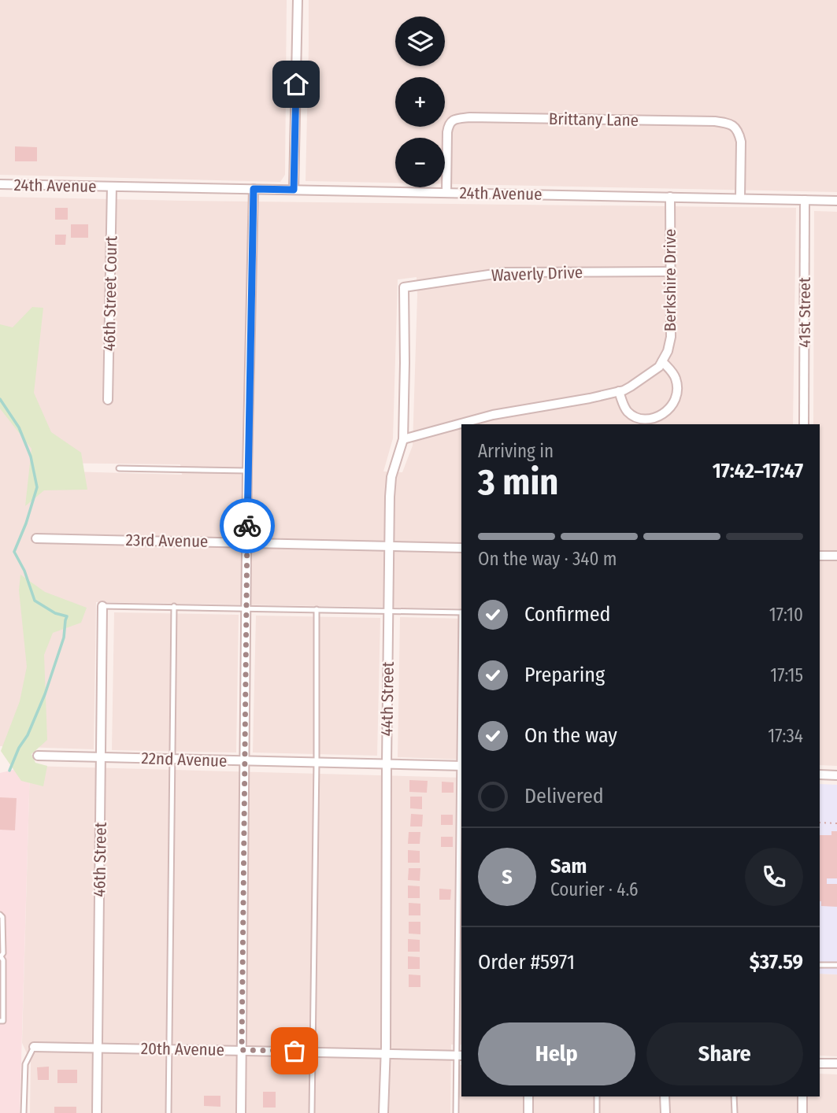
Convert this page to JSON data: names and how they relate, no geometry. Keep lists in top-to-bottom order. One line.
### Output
{"streets":{"street":["Brittany Lane","24th Avenue","Waverly Drive","Berkshire Drive","46th Street Court","41st Street","23rd Avenue","44th Street","22nd Avenue","46th Street","20th Avenue"]},"crossings":[["Brittany Lane","24th Avenue"],["24th Avenue","Berkshire Drive"],["24th Avenue","46th Street Court"],["24th Avenue","41st Street"],["Waverly Drive","Berkshire Drive"],["Waverly Drive","44th Street"],["23rd Avenue","44th Street"],["44th Street","22nd Avenue"],["44th Street","20th Avenue"],["22nd Avenue","46th Street"],["46th Street","20th Avenue"]],"page":{"map_buttons":["+","−"],"heading":["3 min","Arriving in","17:42–17:47"],"panel":["Sam","Courier · 4.6","Order #5971","$37.59"],"bar":"On the way · 340 m","list":[["Confirmed","17:10"],["Preparing","17:15"],["On the way","17:34"],"Delivered"],"round":"S","buttons":["Help","Share"]}}
